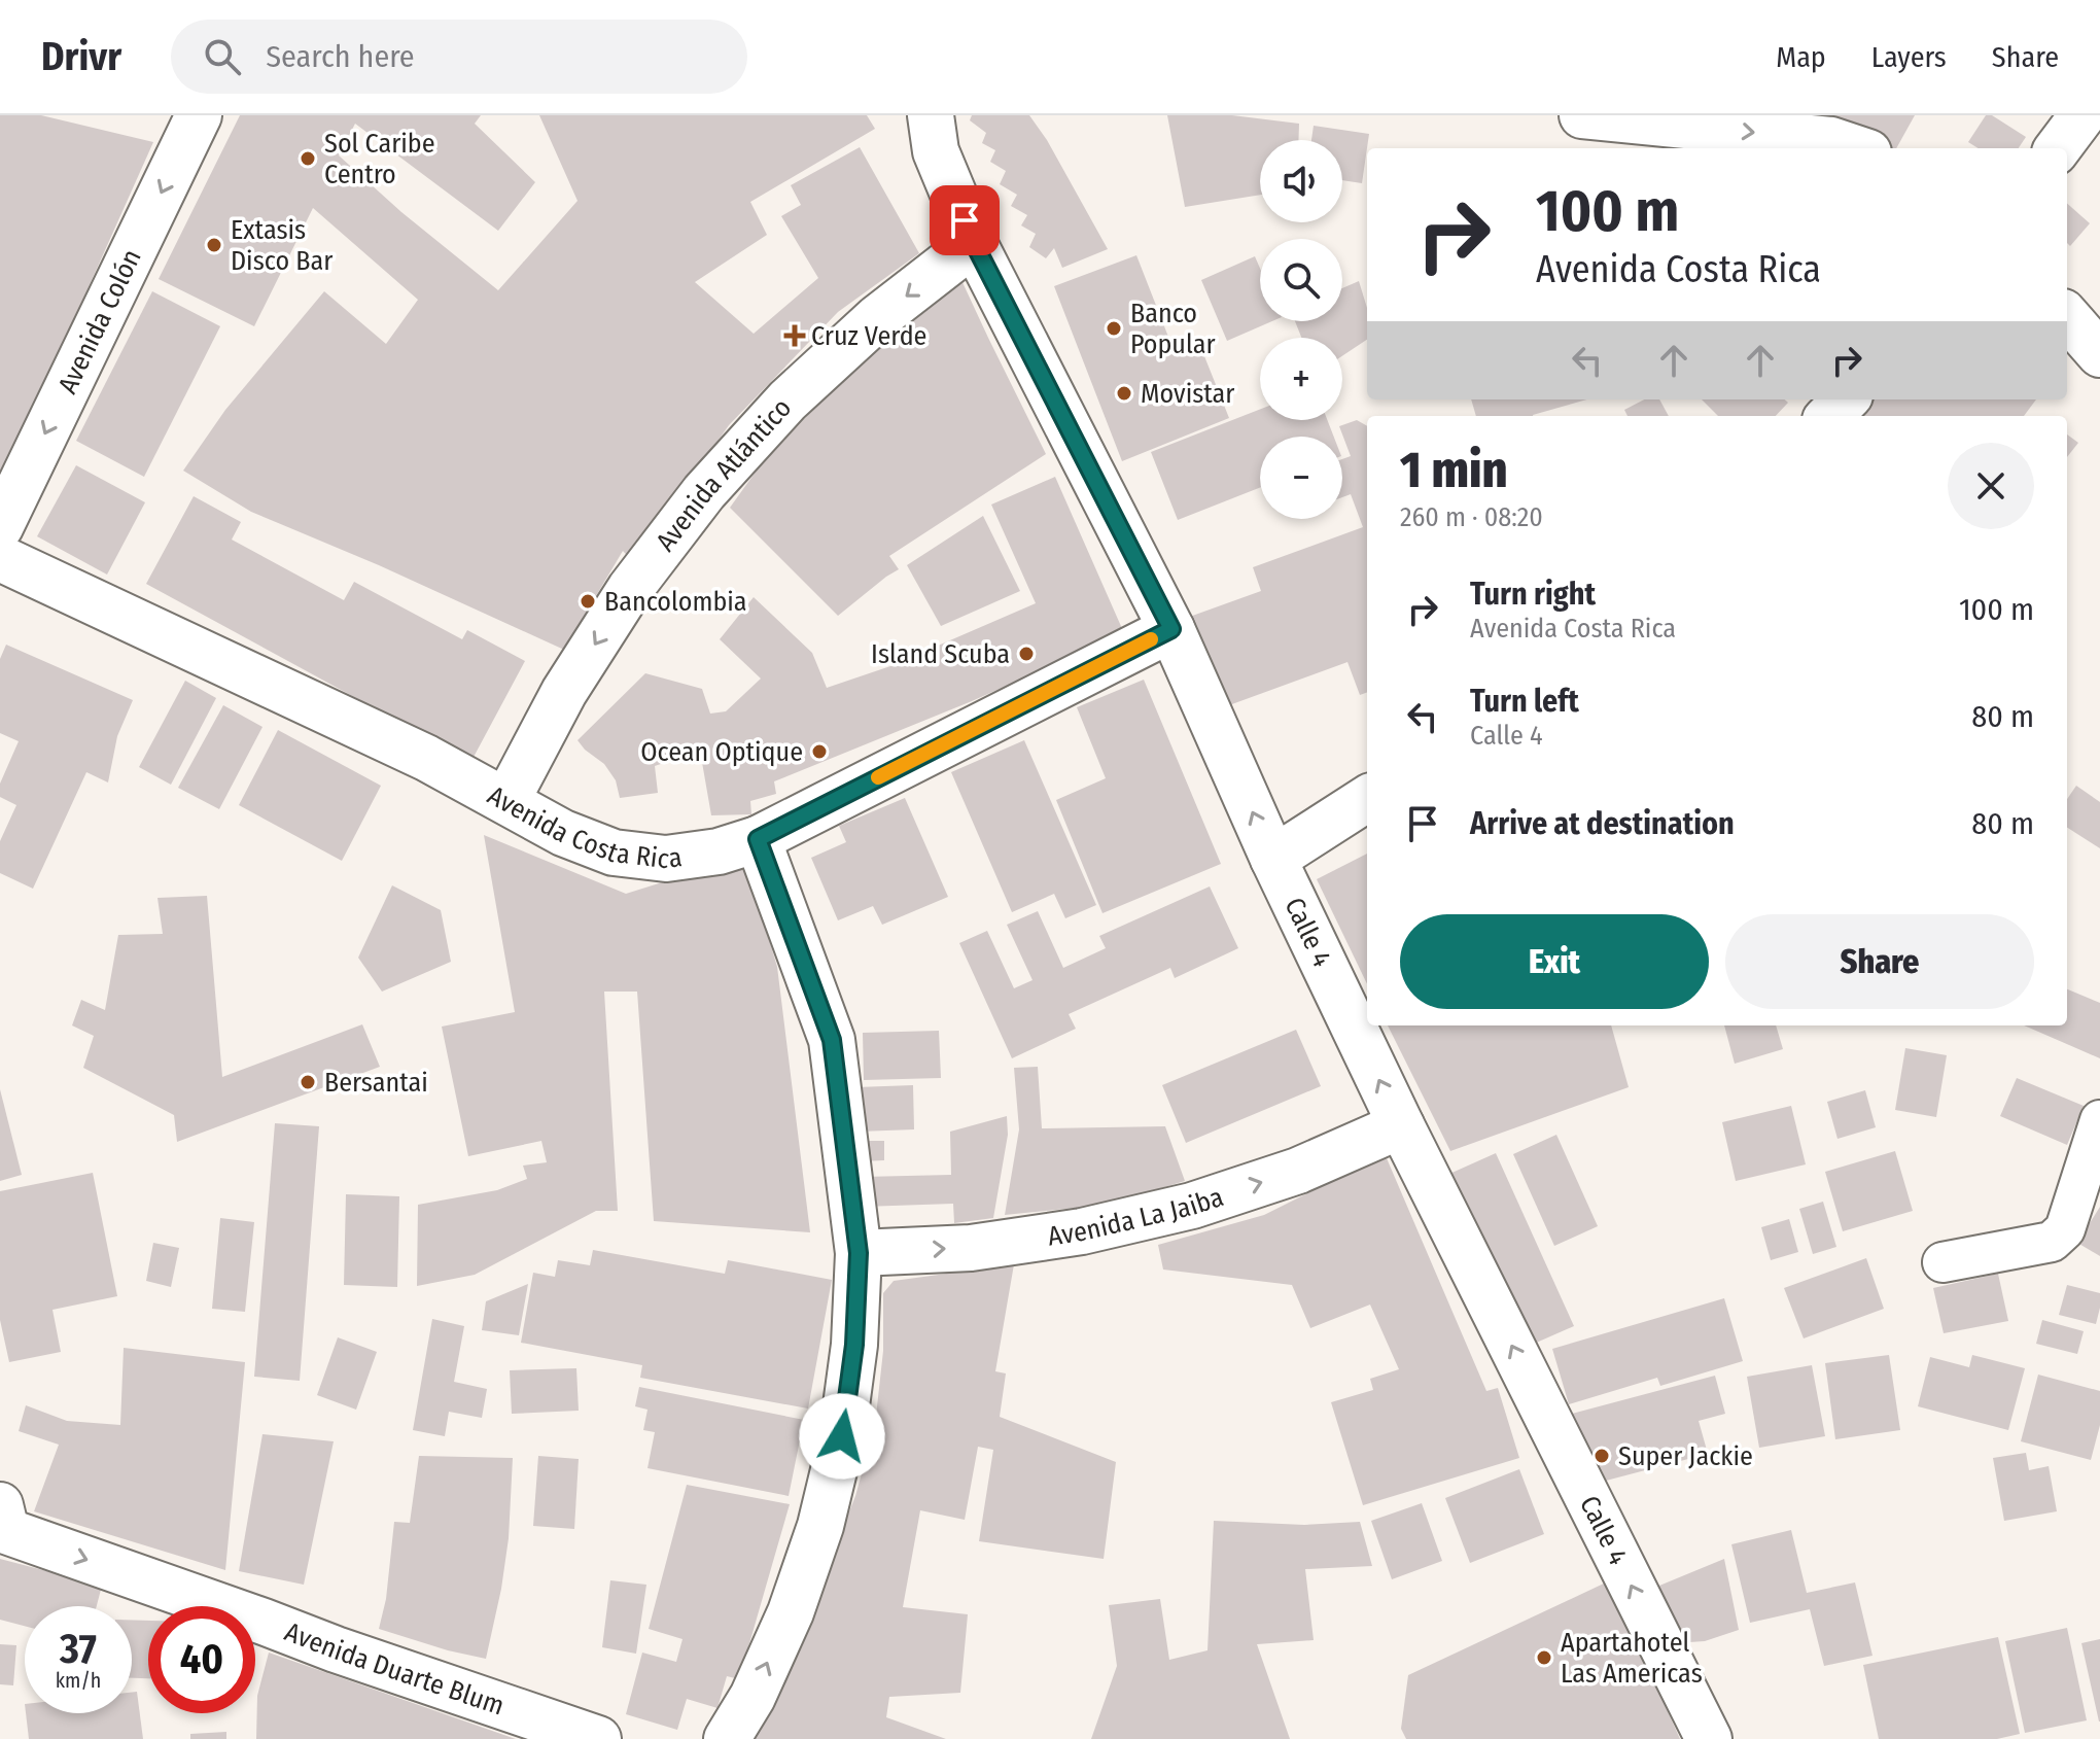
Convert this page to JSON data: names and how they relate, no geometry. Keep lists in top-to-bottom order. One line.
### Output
{"streets":{"main road":["Avenida Colón","Avenida Atlántico","Avenida Costa Rica","Calle 4","Avenida La Jaiba","Avenida Duarte Blum"]},"crossings":[["Avenida Atlántico","Avenida Costa Rica"],["Avenida Atlántico","Calle 4"],["Avenida Costa Rica","Calle 4"],["Calle 4","Avenida La Jaiba"]],"one_way":["Avenida Colón","Avenida Atlántico","Calle 4","Avenida La Jaiba","Avenida Duarte Blum"],"places":{"other":["Sol Caribe Centro","Extasis Disco Bar","Banco Popular","Movistar","Bancolombia","Island Scuba","Ocean Optique","Bersantai","Super Jackie","Apartahotel Las Americas"],"health":["Cruz Verde"]},"page":{"header":"Drivr","search":"Search here","nav":["Map","Layers","Share"],"map_buttons":["+","−"],"turn":["100 m","Avenida Costa Rica"],"heading":["1 min","260 m · 08:20"],"list":[{"name":"Turn right","note":"Avenida Costa Rica","value":"100 m"},{"name":"Turn left","note":"Calle 4","value":"80 m"},{"name":"Arrive at destination","value":"80 m"}],"buttons":["Exit","Share"],"speed":"37 km/h","limit":"40"}}
